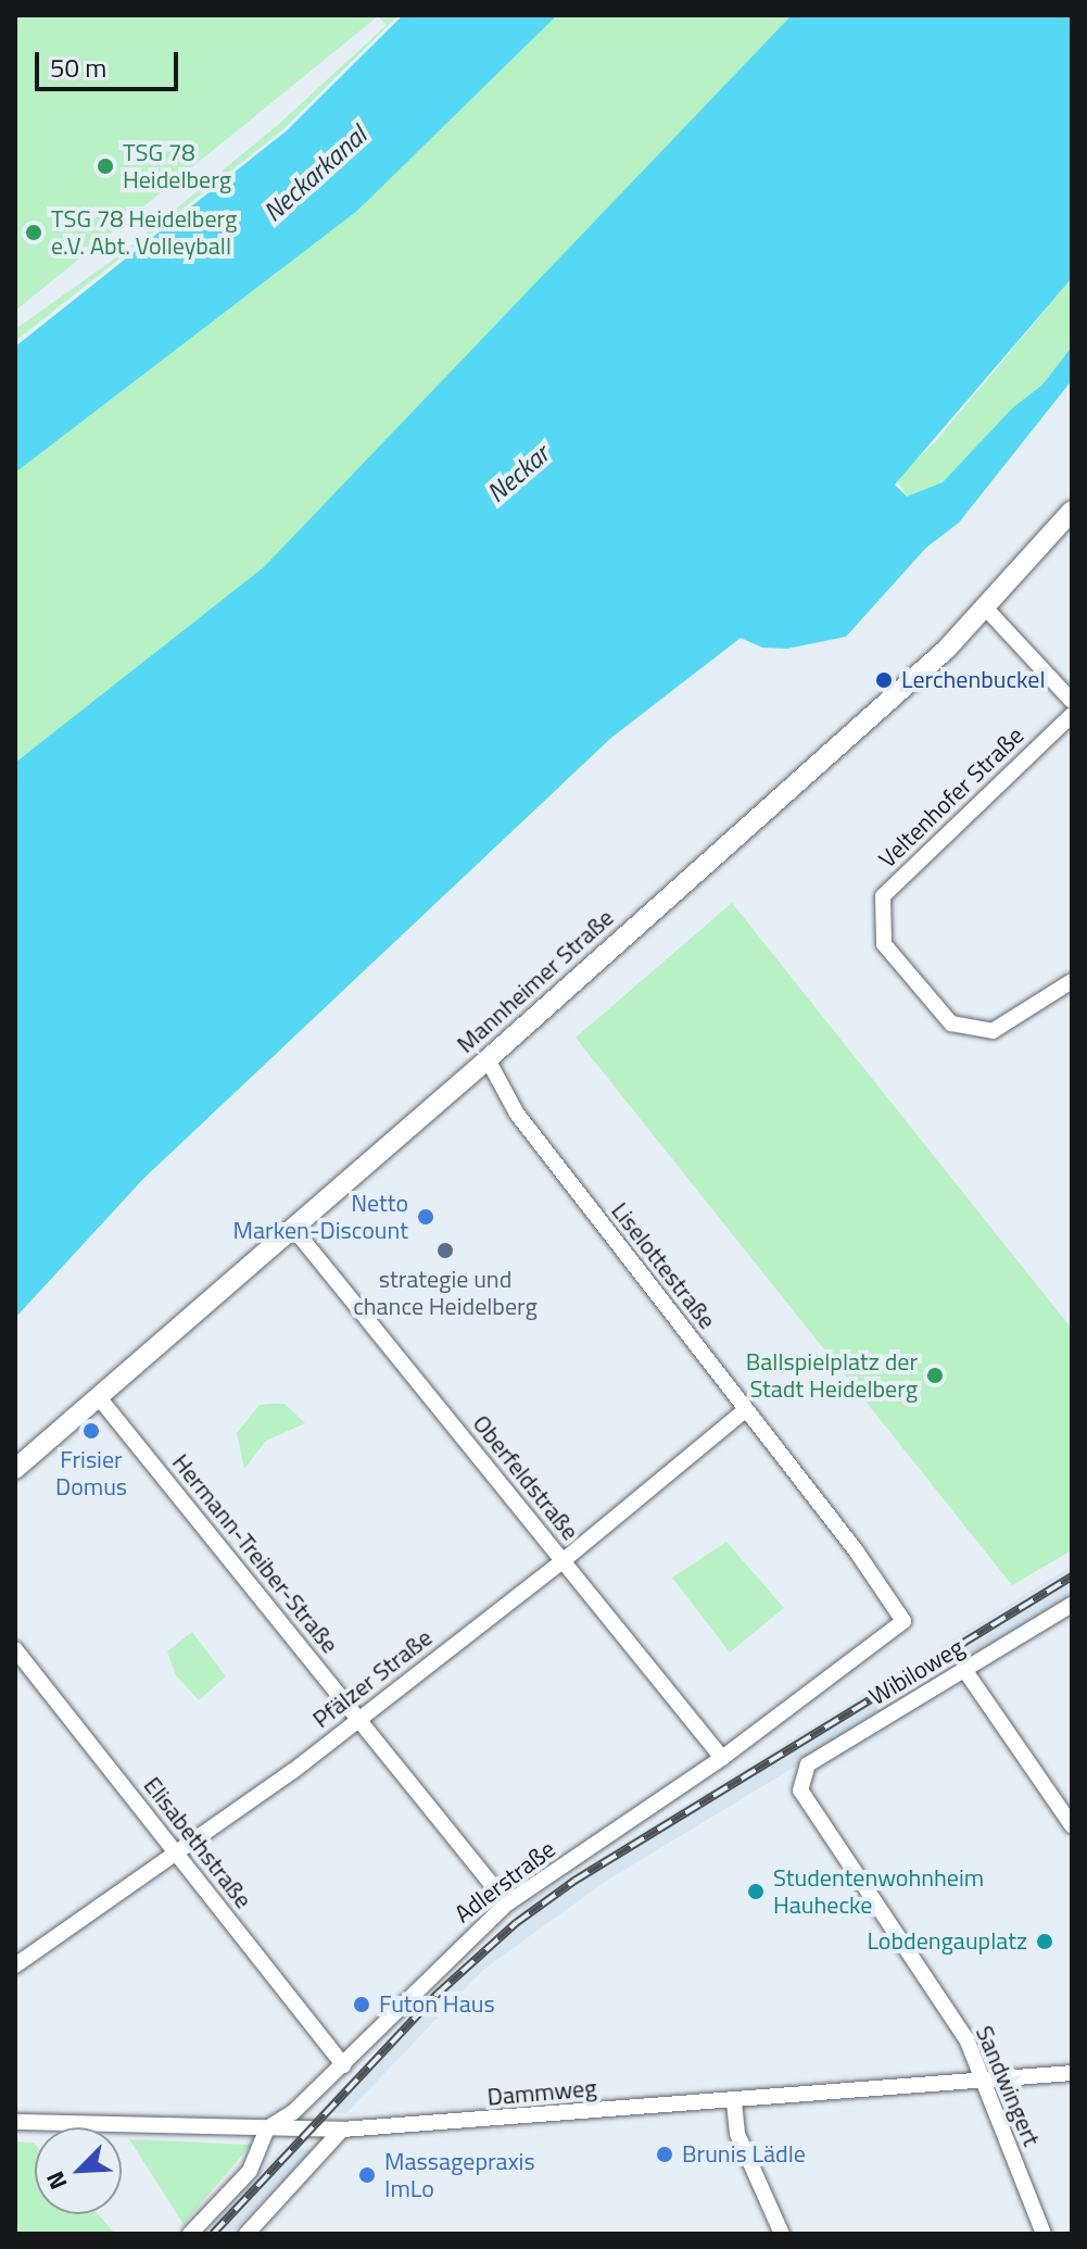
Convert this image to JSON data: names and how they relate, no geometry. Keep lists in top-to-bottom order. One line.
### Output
{"streets":{"street":["Veltenhofer Straße","Mannheimer Straße","Liselottestraße","Oberfeldstraße","Hermann-Treiber-Straße","Wibiloweg","Pfälzer Straße","Elisabethstraße","Adlerstraße","Sandwingert","Dammweg"]},"crossings":[["Mannheimer Straße","Liselottestraße"],["Mannheimer Straße","Oberfeldstraße"],["Mannheimer Straße","Hermann-Treiber-Straße"],["Liselottestraße","Pfälzer Straße"],["Liselottestraße","Adlerstraße"],["Oberfeldstraße","Pfälzer Straße"],["Oberfeldstraße","Adlerstraße"],["Hermann-Treiber-Straße","Pfälzer Straße"],["Hermann-Treiber-Straße","Adlerstraße"],["Wibiloweg","Sandwingert"],["Pfälzer Straße","Elisabethstraße"],["Elisabethstraße","Adlerstraße"],["Adlerstraße","Dammweg"],["Sandwingert","Dammweg"]],"water":["Neckarkanal","Neckar"],"places":["TSG 78 Heidelberg","TSG 78 Heidelberg e.V. Abt. Volleyball","Lerchenbuckel","Netto Marken-Discount","strategie und chance Heidelberg","Ballspielplatz der Stadt Heidelberg","Frisier Domus","Studentenwohnheim Hauhecke","Lobdengauplatz","Futon Haus","Brunis Lädle","Massagepraxis ImLo"],"scale_bar":"50 m","north":"bottom left"}
